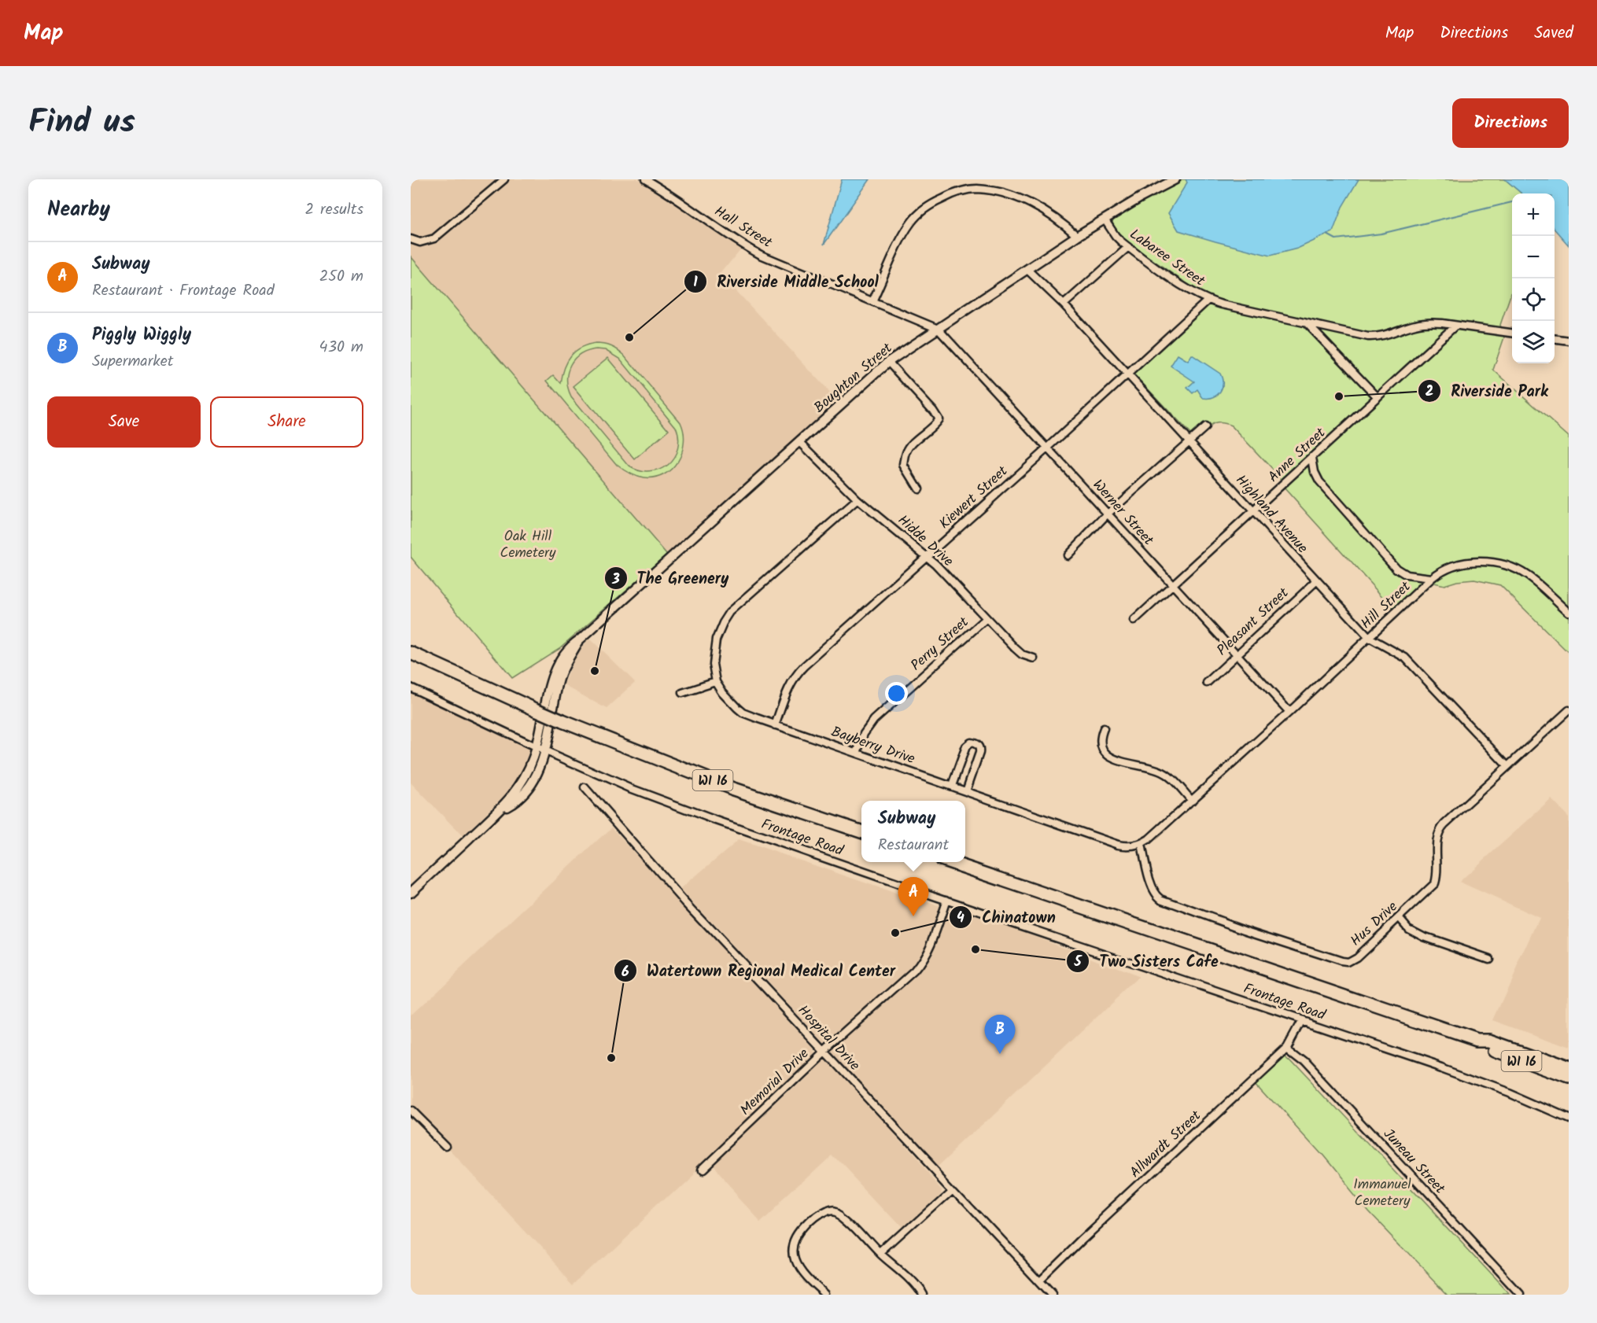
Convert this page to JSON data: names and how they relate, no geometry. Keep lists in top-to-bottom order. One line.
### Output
{"streets":{"highway":["WI 16"],"street":["Hall Street","Labaree Street","Boughton Street","Anne Street","Kiewert Street","Werner Street","Highland Avenue","Hidde Drive","Hill Street","Pleasant Street","Perry Street","Bayberry Drive","Frontage Road","Hus Drive","Hospital Drive","Memorial Drive","Allwardt Street","Juneau Street"]},"crossings":[["Hall Street","Boughton Street"],["Hall Street","Werner Street"],["Labaree Street","Boughton Street"],["Labaree Street","Anne Street"],["Labaree Street","Kiewert Street"],["Boughton Street","Werner Street"],["Boughton Street","Highland Avenue"],["Boughton Street","Hidde Drive"],["Boughton Street","Frontage Road"],["Anne Street","Werner Street"],["Anne Street","Highland Avenue"],["Kiewert Street","Werner Street"],["Kiewert Street","Highland Avenue"],["Kiewert Street","Hidde Drive"],["Kiewert Street","Bayberry Drive"],["Werner Street","Hill Street"],["Werner Street","Pleasant Street"],["Highland Avenue","Hill Street"],["Highland Avenue","Pleasant Street"],["Highland Avenue","Hus Drive"],["Hidde Drive","Perry Street"],["Perry Street","Bayberry Drive"],["Bayberry Drive","Hus Drive"],["Frontage Road","Memorial Drive"],["Frontage Road","Allwardt Street"],["Hospital Drive","Memorial Drive"],["Hospital Drive","Allwardt Street"],["Allwardt Street","Juneau Street"]],"parks":["Oak Hill Cemetery","Immanuel Cemetery"],"places":["Riverside Middle School","Riverside Park","The Greenery","Chinatown","Two Sisters Cafe","Watertown Regional Medical Center"],"page":{"header":"Map","nav":["Map","Directions","Saved"],"title":"Find us","buttons":["Directions",["Save","Share"]],"heading":["Nearby","2 results"],"map_buttons":["+","−"],"list":[{"mark":"A","name":"Subway","note":"Restaurant · Frontage Road","value":"250 m"},{"mark":"B","name":"Piggly Wiggly","note":"Supermarket","value":"430 m"}],"popup":["Subway","Restaurant"],"pins":["A","B"]}}
